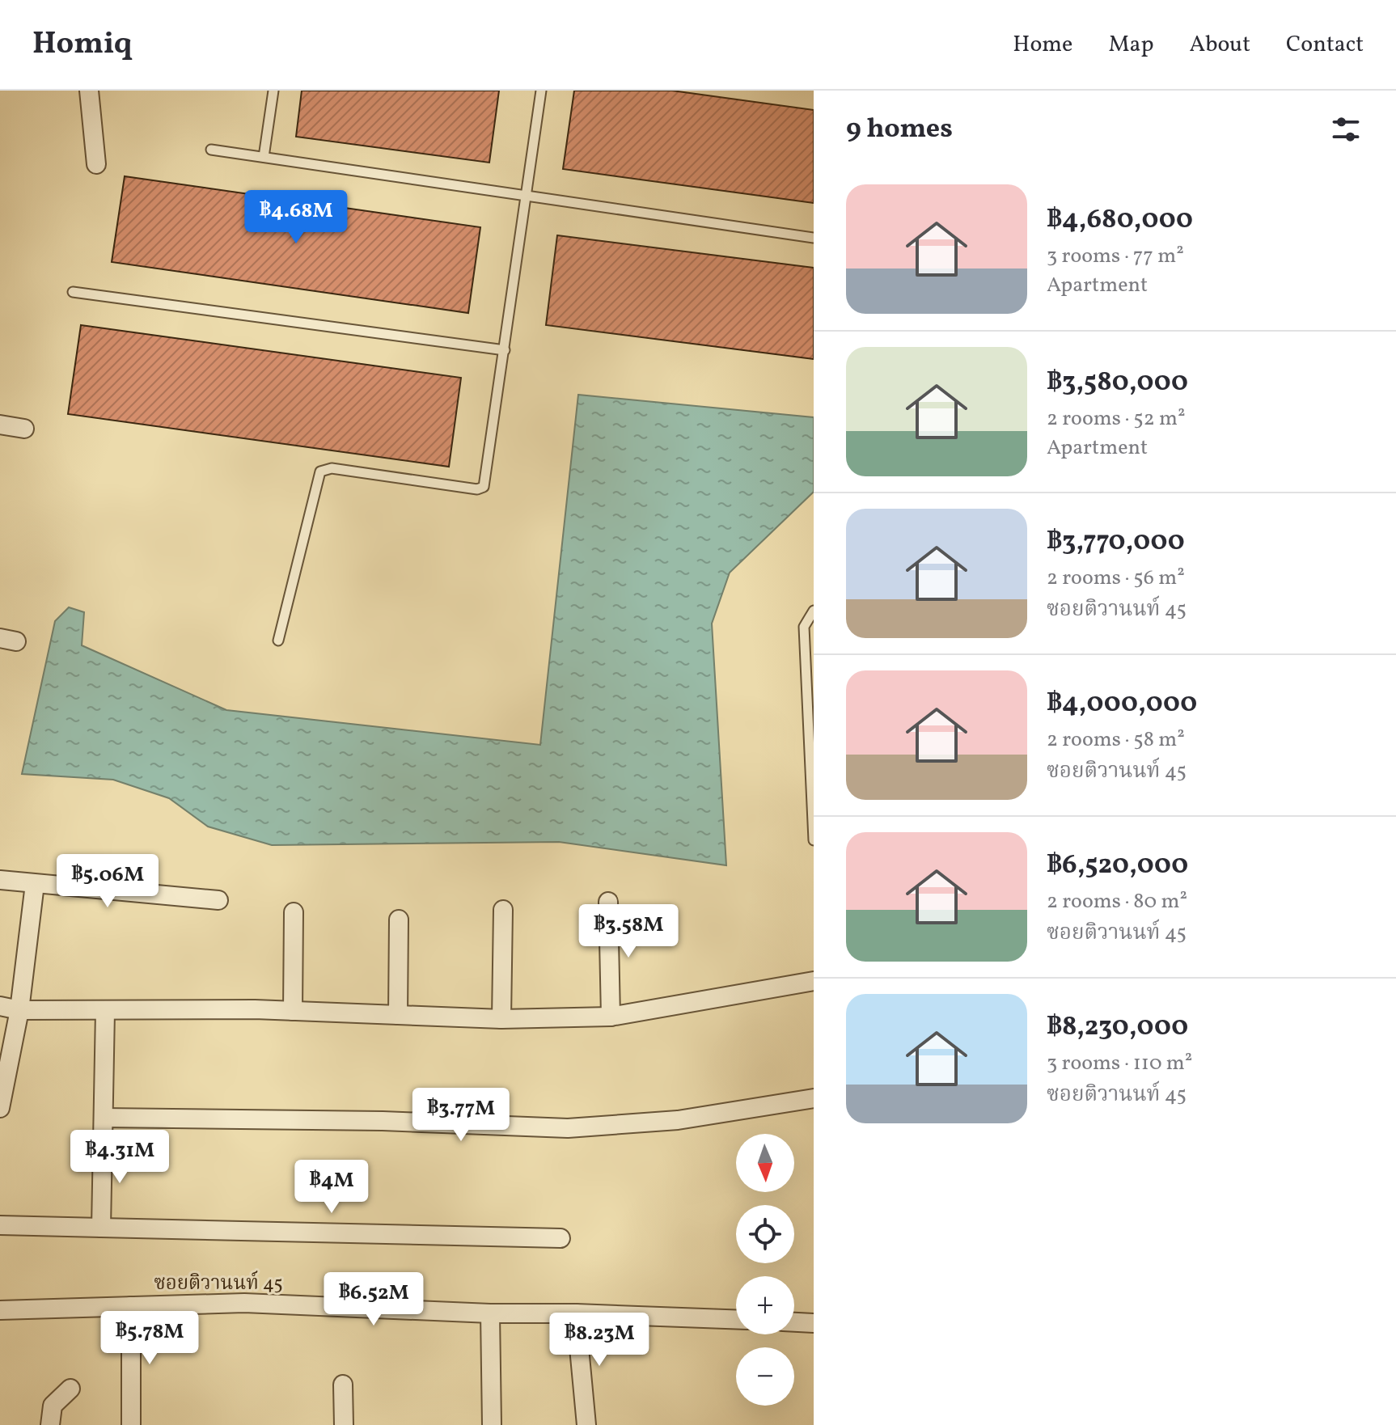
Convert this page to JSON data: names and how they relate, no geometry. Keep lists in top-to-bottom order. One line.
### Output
{"streets":{"street":["ซอยติวานนท์ 45"]},"north":"bottom","page":{"header":"Homiq","nav":["Home","Map","About","Contact"],"heading":"9 homes","list":[{"name":"฿4,680,000","note":"3 rooms · 77 m² · Apartment"},{"name":"฿3,580,000","note":"2 rooms · 52 m² · Apartment"},{"name":"฿3,770,000","note":"2 rooms · 56 m² · ซอยติวานนท์ 45"},{"name":"฿4,000,000","note":"2 rooms · 58 m² · ซอยติวานนท์ 45"},{"name":"฿6,520,000","note":"2 rooms · 80 m² · ซอยติวานนท์ 45"},{"name":"฿8,230,000","note":"3 rooms · 110 m² · ซอยติวานนท์ 45"}],"price":["฿4.68M","฿5.06M","฿3.58M","฿3.77M","฿4.31M","฿4M","฿6.52M","฿5.78M","฿8.23M"],"map_buttons":["+","−"]}}
